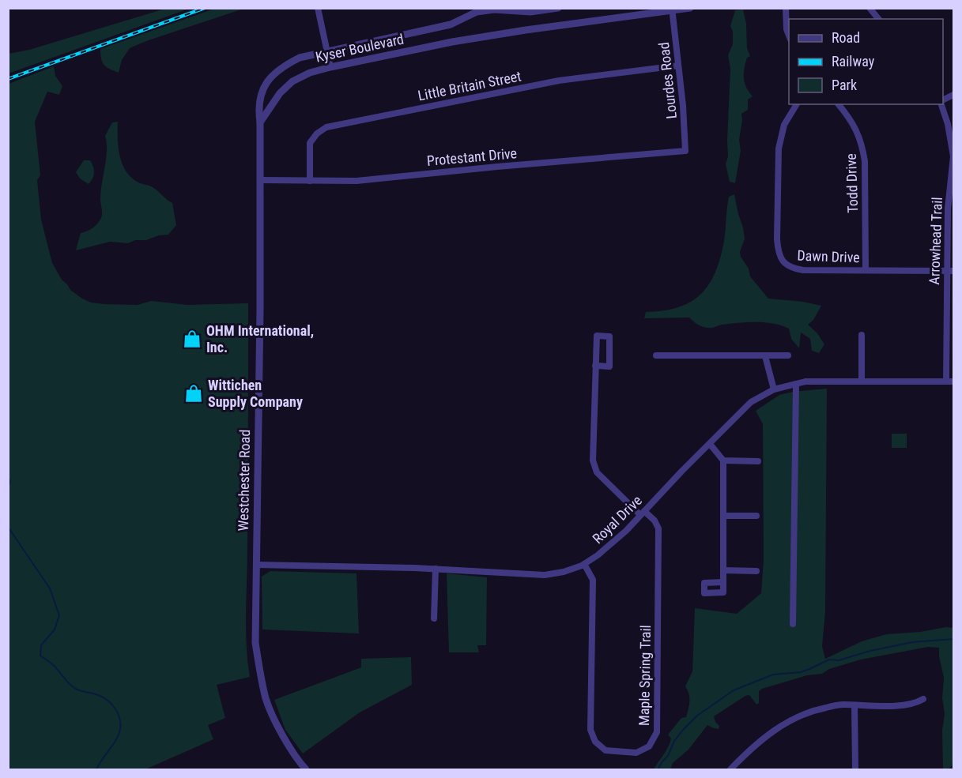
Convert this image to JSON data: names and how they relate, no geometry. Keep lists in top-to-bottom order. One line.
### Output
{"streets":{"street":["Kyser Boulevard","Lourdes Road","Little Britain Street","Protestant Drive","Todd Drive","Arrowhead Trail","Dawn Drive","Westchester Road","Royal Drive","Maple Spring Trail"]},"crossings":[["Kyser Boulevard","Lourdes Road"],["Kyser Boulevard","Westchester Road"],["Lourdes Road","Little Britain Street"],["Lourdes Road","Protestant Drive"],["Little Britain Street","Protestant Drive"],["Protestant Drive","Westchester Road"],["Todd Drive","Dawn Drive"],["Arrowhead Trail","Dawn Drive"],["Arrowhead Trail","Royal Drive"],["Westchester Road","Royal Drive"],["Royal Drive","Maple Spring Trail"]],"places":{"shop":["OHM International, Inc.","Wittichen Supply Company"]},"legend":["Road","Railway","Park"]}
